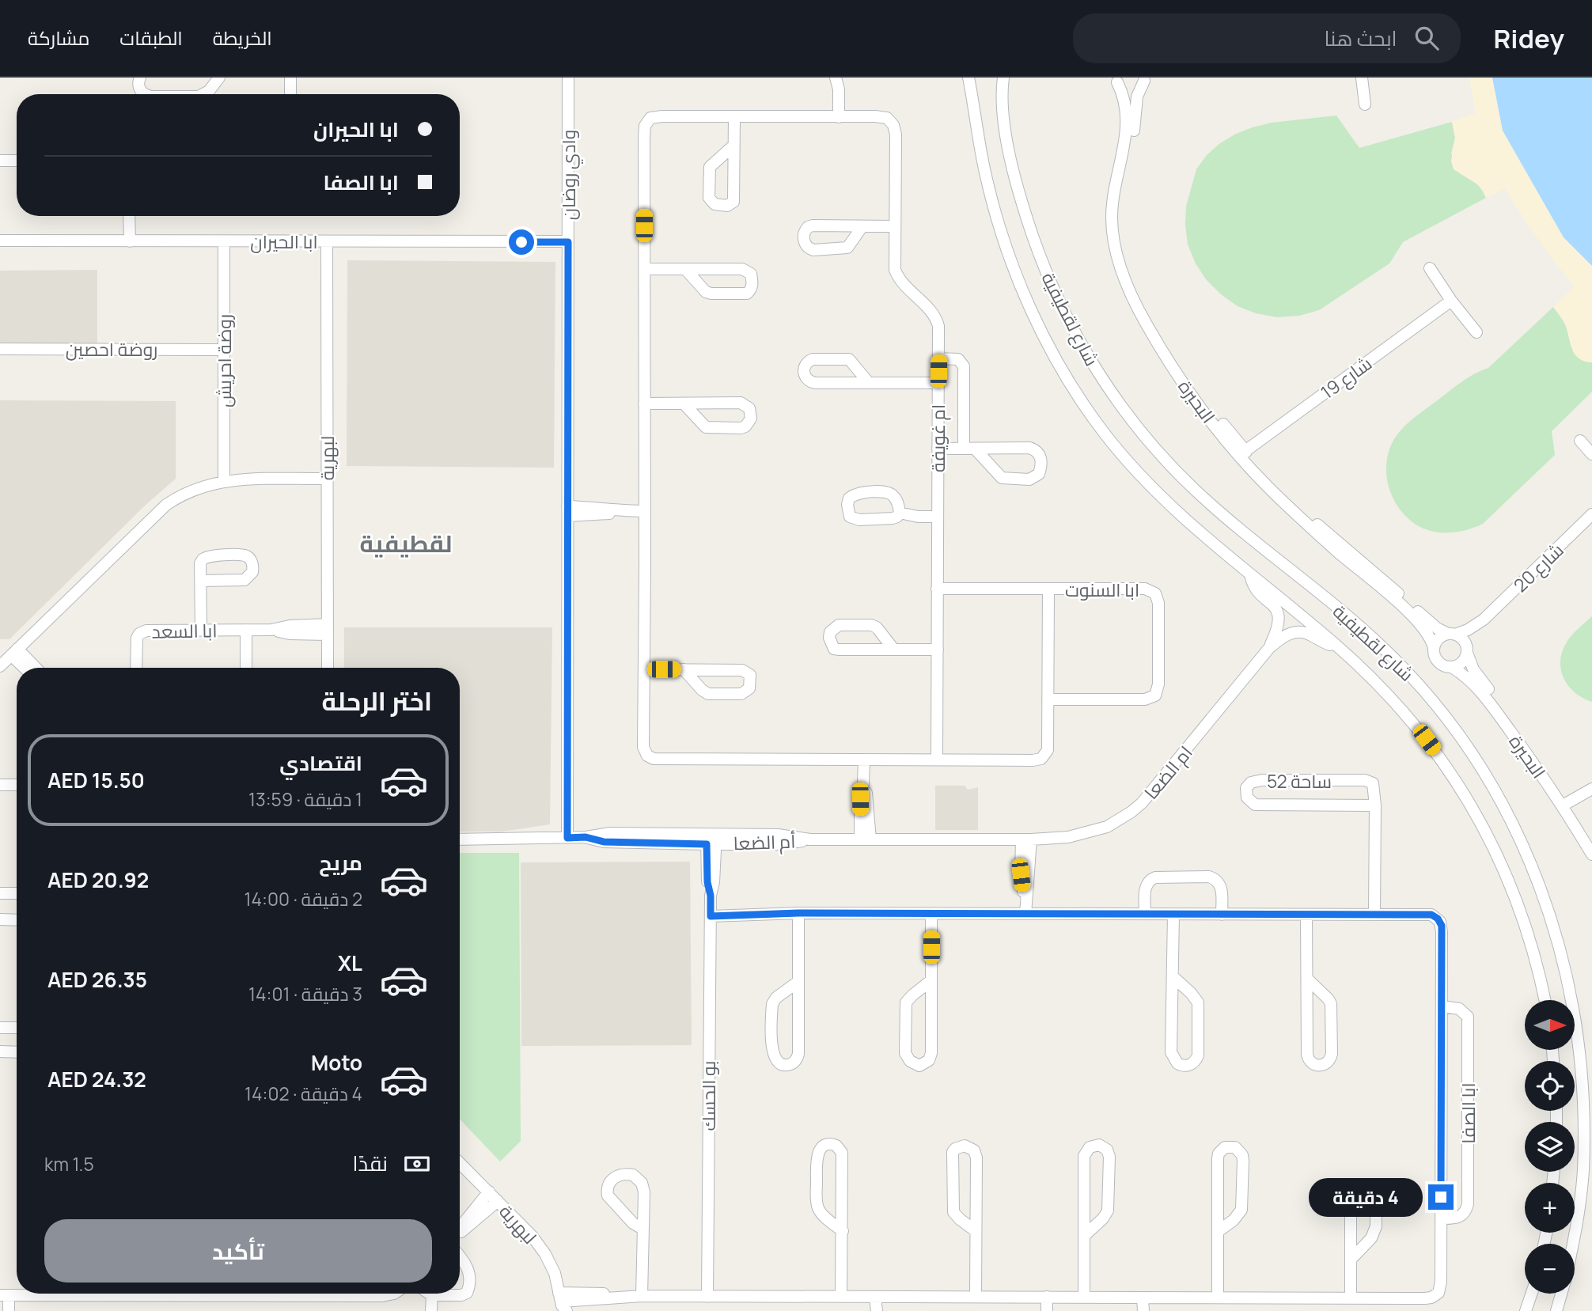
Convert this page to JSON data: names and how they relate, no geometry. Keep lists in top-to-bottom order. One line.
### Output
{"streets":{"street":["وادي روضان","ابا الحيران","شارع لقطيفية","روضة احصين","روضة احريش","شارع 19","البحيرة","ام غويفة","لبهرية","شارع 20","ابا السنوت","ابا السعد","ام الضعا","ساحة 52","أم الضعا","بو الحسك","ابا الصفا"]},"crossings":[["وادي روضان","ابا الحيران"],["وادي روضان","أم الضعا"],["ابا الحيران","روضة احريش"],["ابا الحيران","لبهرية"],["شارع لقطيفية","ام الضعا"],["روضة احصين","روضة احريش"],["شارع 19","البحيرة"],["البحيرة","شارع 20"],["ام غويفة","ابا السنوت"],["لبهرية","ابا السعد"],["لبهرية","ابا الصفا"],["ام الضعا","أم الضعا"],["ساحة 52","ابا الصفا"],["أم الضعا","بو الحسك"],["بو الحسك","ابا الصفا"]],"districts":["لقطيفية"],"north":"right","page":{"header":"Ridey","search":"ابحث هنا","nav":["الخريطة","الطبقات","مشاركة"],"banner":["ابا الحيران","ابا الصفا"],"heading":"اختر الرحلة","list":[{"name":"اقتصادي","note":"1 دقيقة · 13:59","value":"AED 15.50"},{"name":"مريح","note":"2 دقيقة · 14:00","value":"AED 20.92"},{"name":"XL","note":"3 دقيقة · 14:01","value":"AED 26.35"},{"name":"Moto","note":"4 دقيقة · 14:02","value":"AED 24.32"}],"map_buttons":["+","−"],"pay":["نقدًا","1.5 km"],"bubble":"4 دقيقة","buttons":"تأكيد"}}
